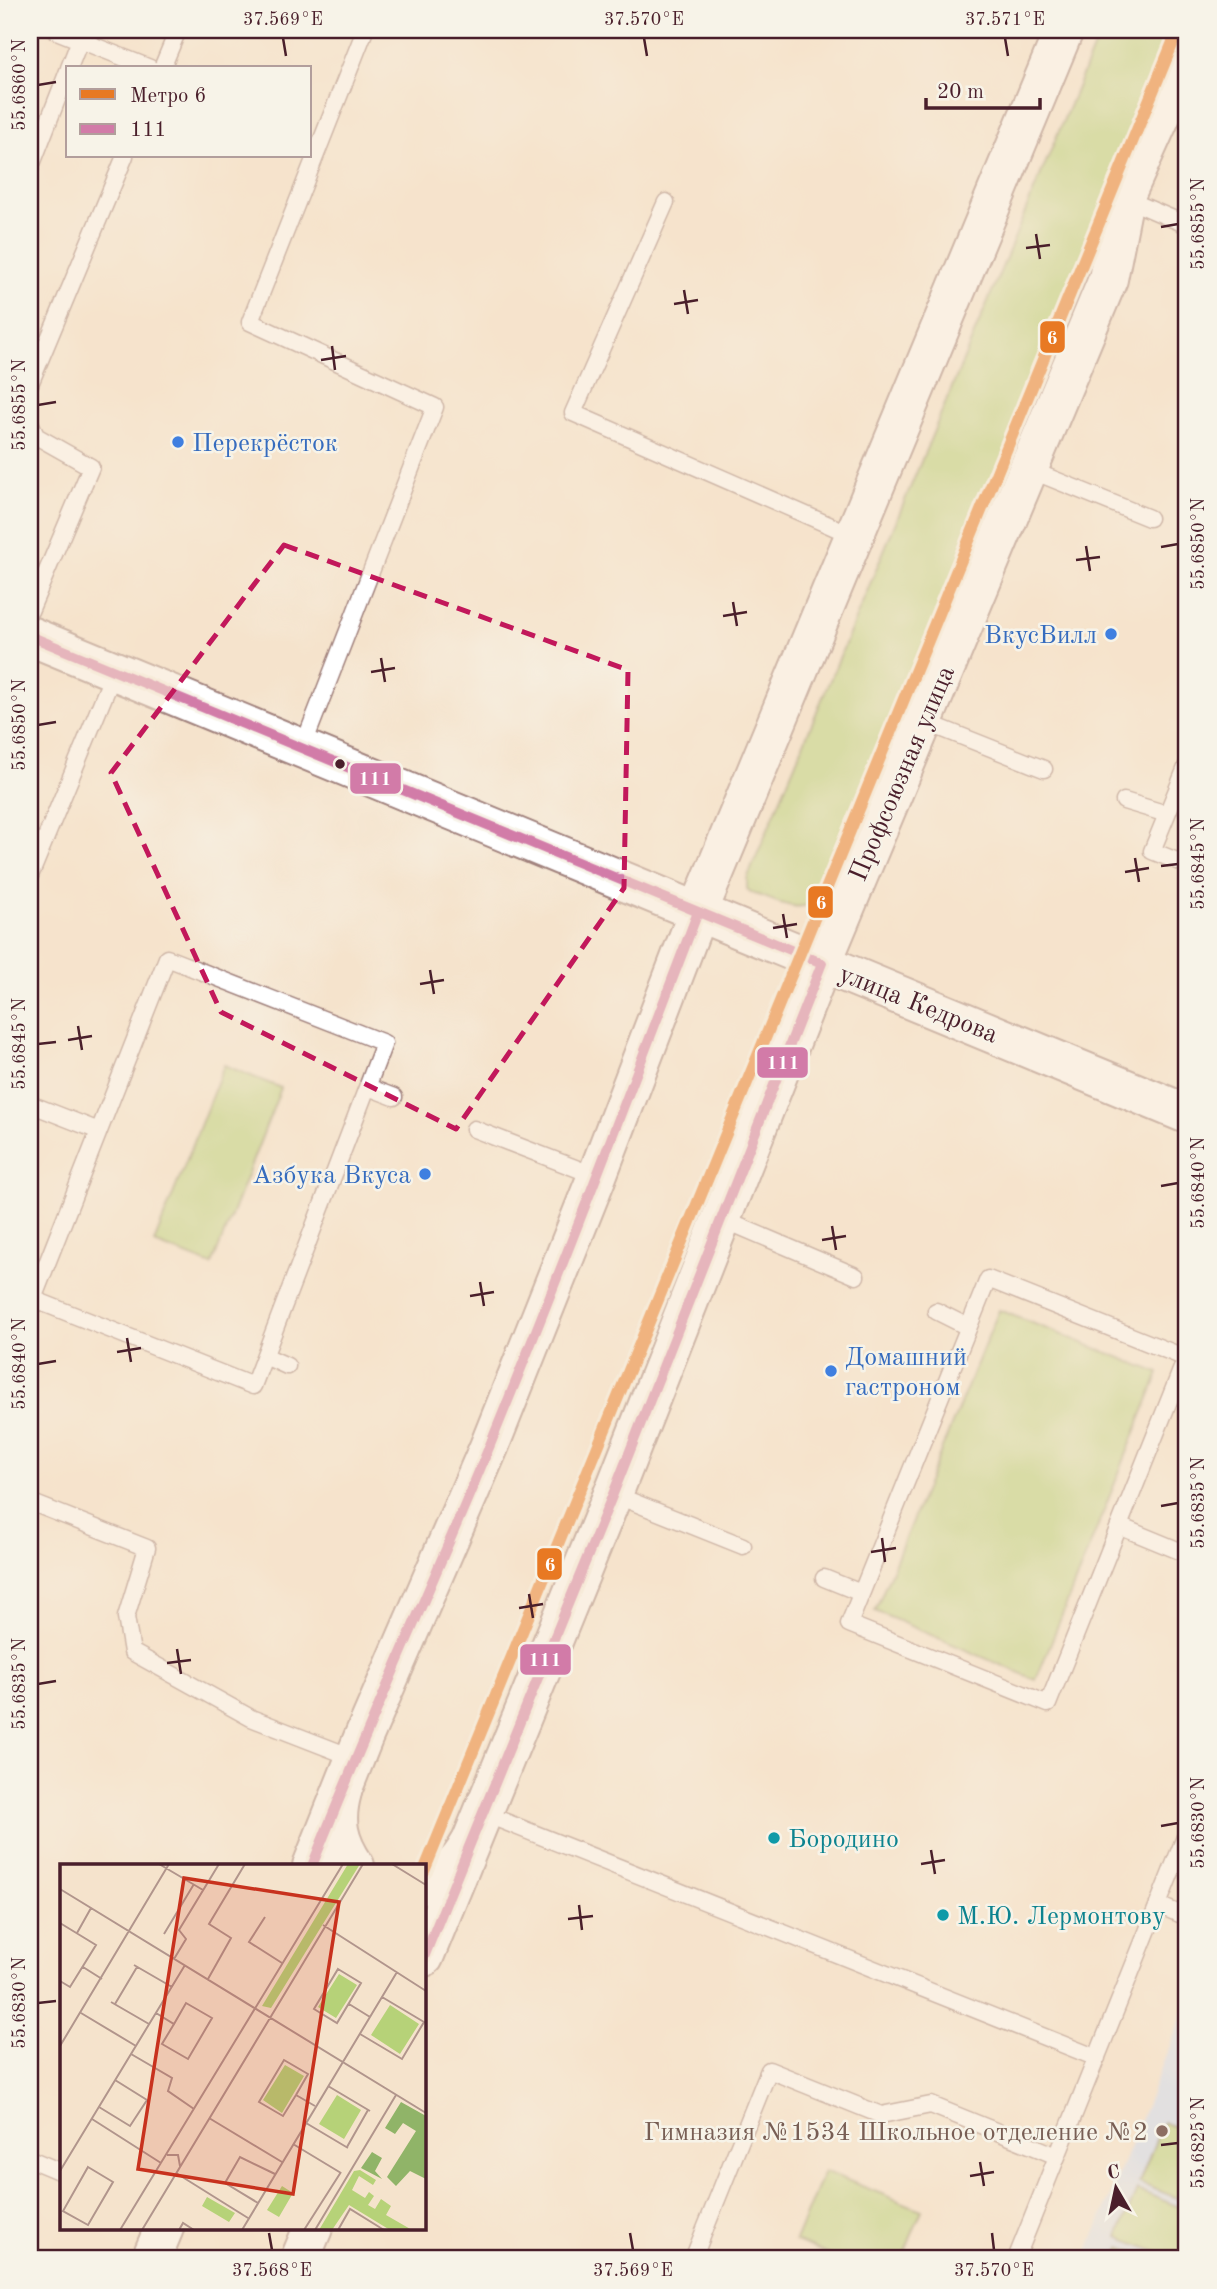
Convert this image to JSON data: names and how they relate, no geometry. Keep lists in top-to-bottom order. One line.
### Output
{"streets":{"main road":["Профсоюзная улица","улица Кедрова"]},"crossings":[["Профсоюзная улица","улица Кедрова"]],"places":["Перекрёсток","ВкусВилл","Азбука Вкуса","Домашний гастроном","Бородино","М.Ю. Лермонтову","Гимназия №1534 Школьное отделение №2"],"lines":["metro line 6","transit line 111"],"legend":["Метро 6","111"],"scale_bar":"20 m","north":"top","coordinates":["37.569°E","37.570°E","37.571°E","55.6860°N","55.6855°N","55.6850°N","55.6845°N","55.6840°N","55.6835°N","55.6830°N","55.6825°N","37.568°E"]}
